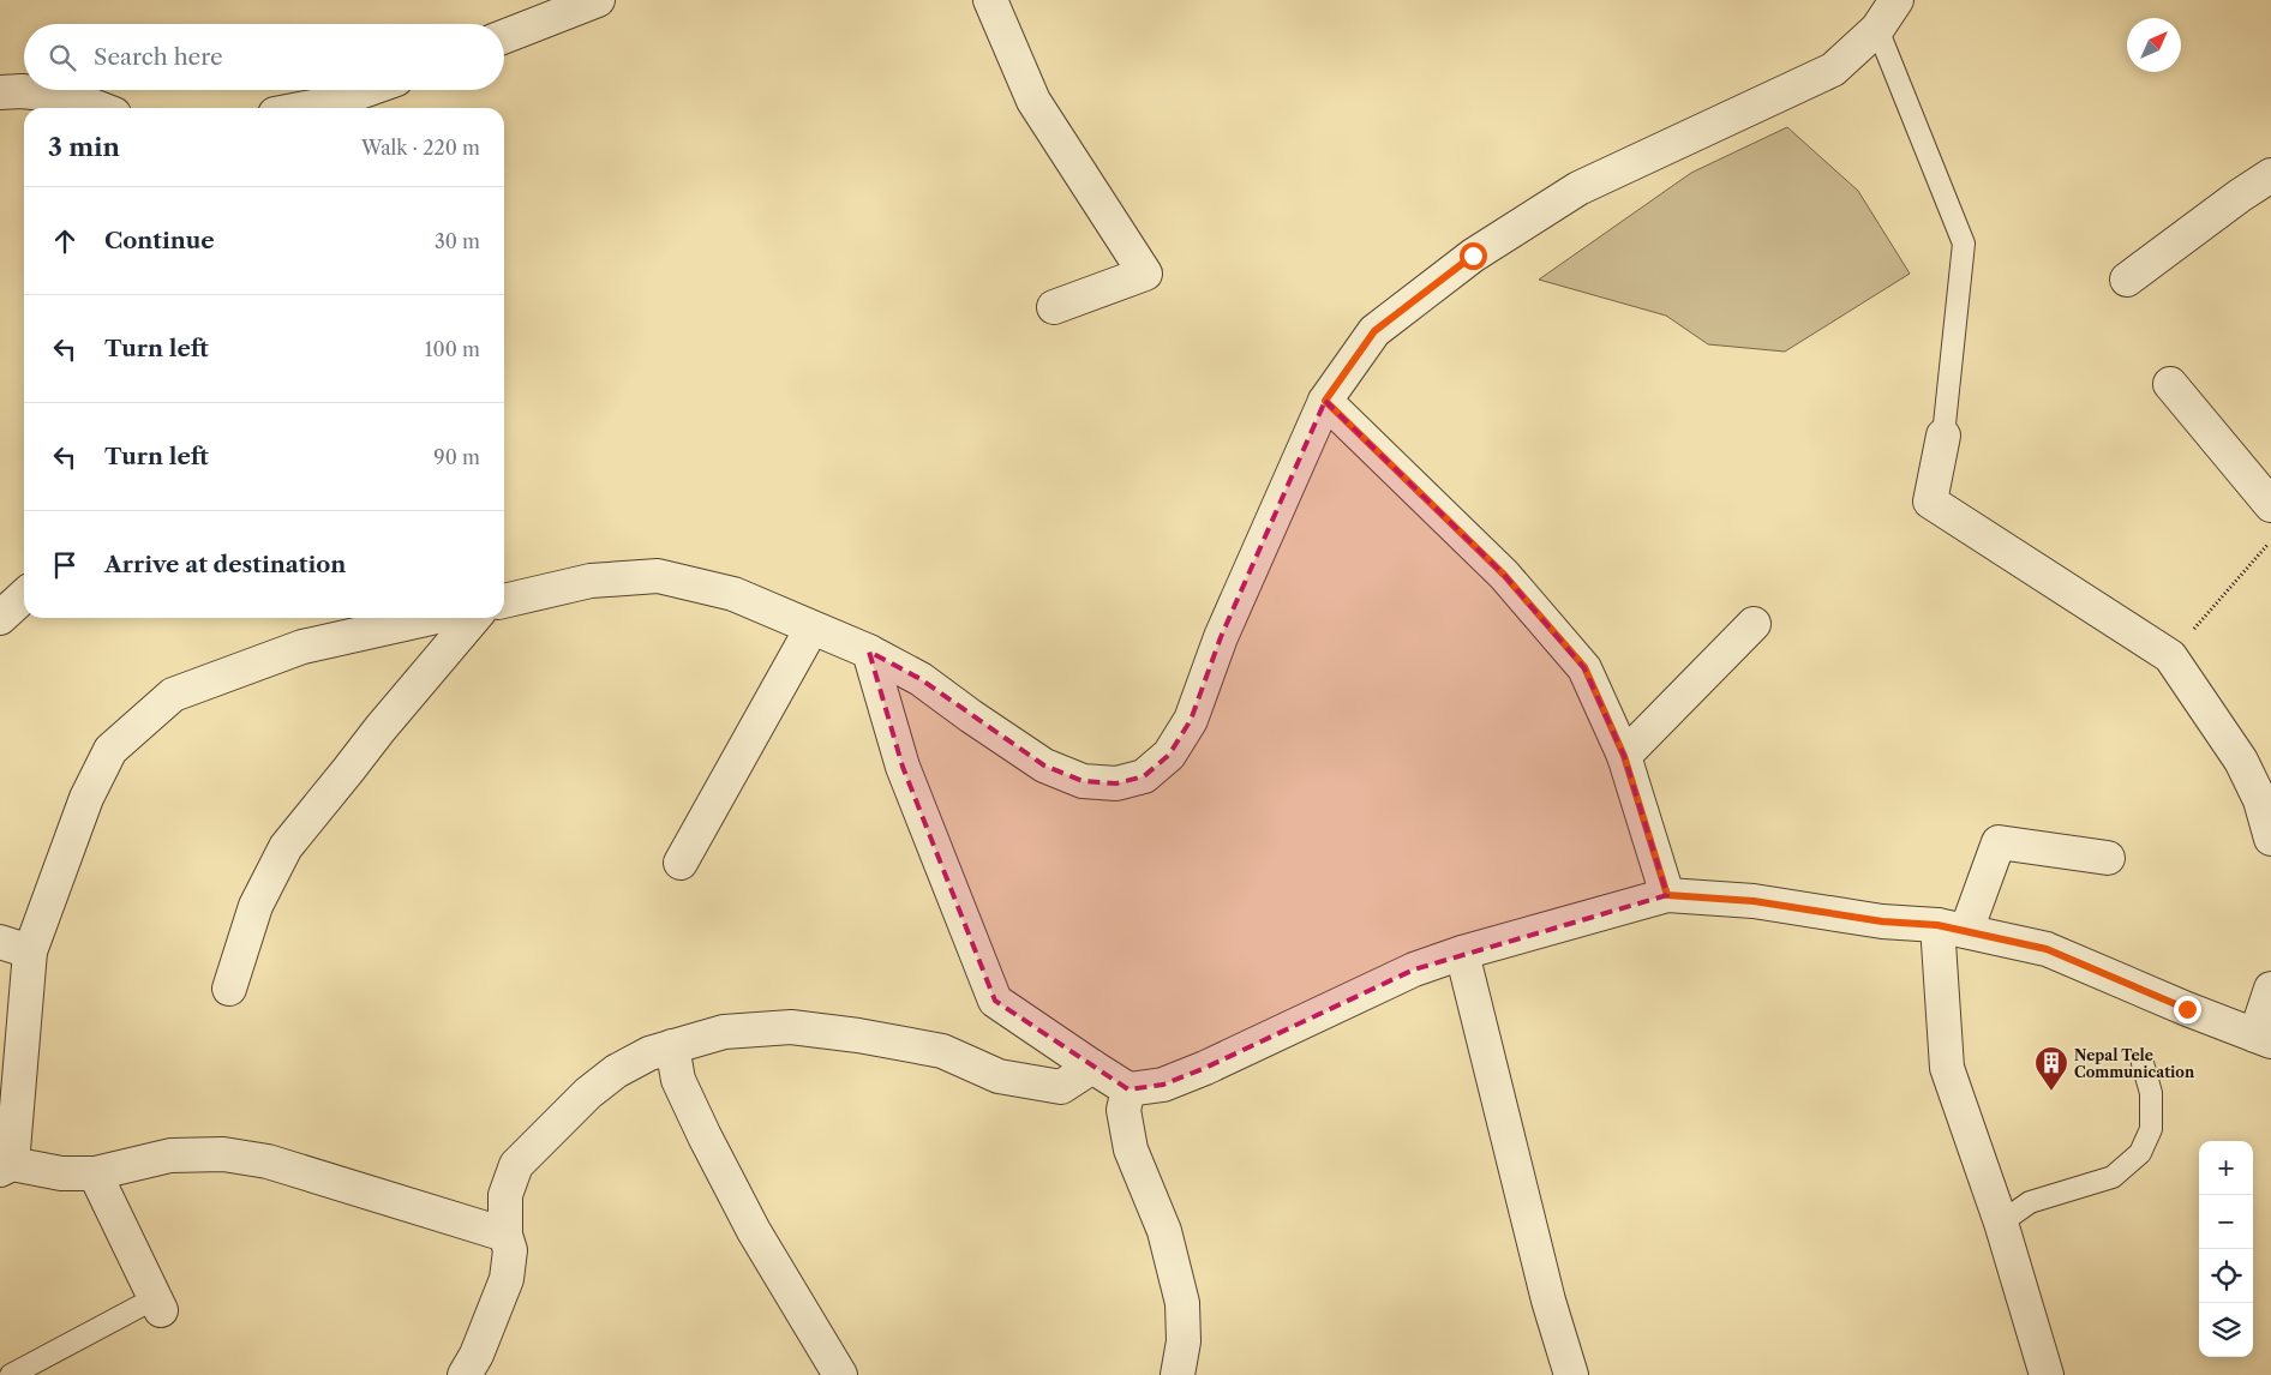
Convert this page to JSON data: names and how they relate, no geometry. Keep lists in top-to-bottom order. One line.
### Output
{"places":{"building":["Nepal Tele Communication"]},"north":"top right","page":{"search":"Search here","heading":["3 min","Walk · 220 m"],"list":[["Continue","30 m"],["Turn left","100 m"],["Turn left","90 m"],"Arrive at destination"],"map_buttons":["+","−"]}}
